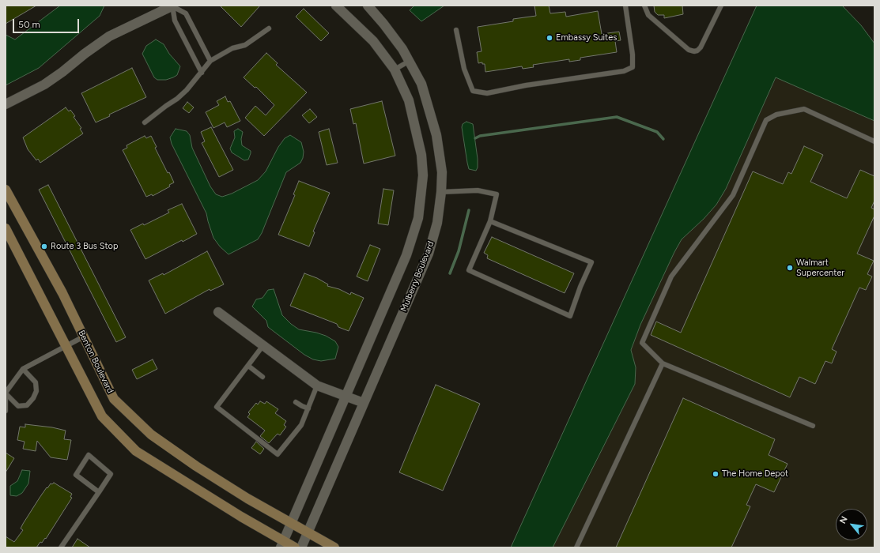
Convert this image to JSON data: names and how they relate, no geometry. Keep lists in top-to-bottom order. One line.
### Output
{"streets":{"street":["Mulberry Boulevard","Benton Boulevard"]},"crossings":[["Mulberry Boulevard","Benton Boulevard"]],"places":["Embassy Suites","Route 3 Bus Stop","Walmart Supercenter","The Home Depot"],"scale_bar":"50 m","north":"top left"}
